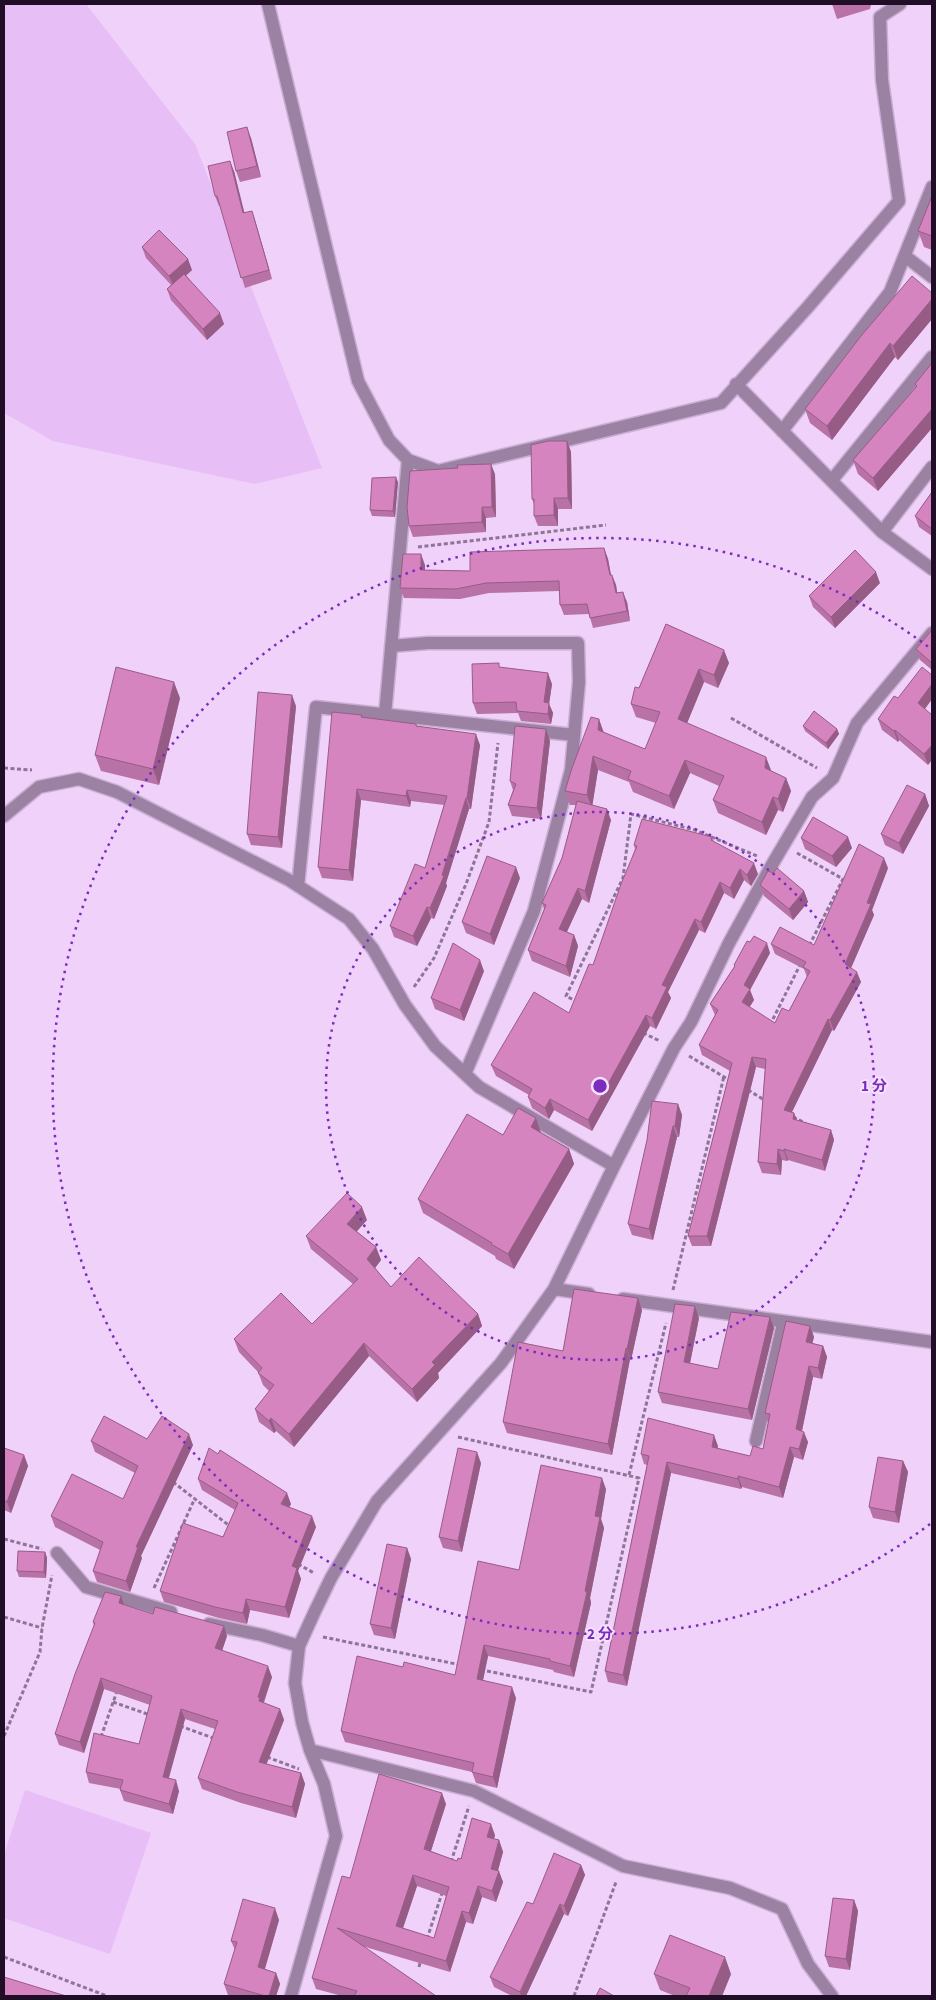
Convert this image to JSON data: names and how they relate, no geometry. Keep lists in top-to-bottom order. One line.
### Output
{"rings":["1 分","2 分"]}
